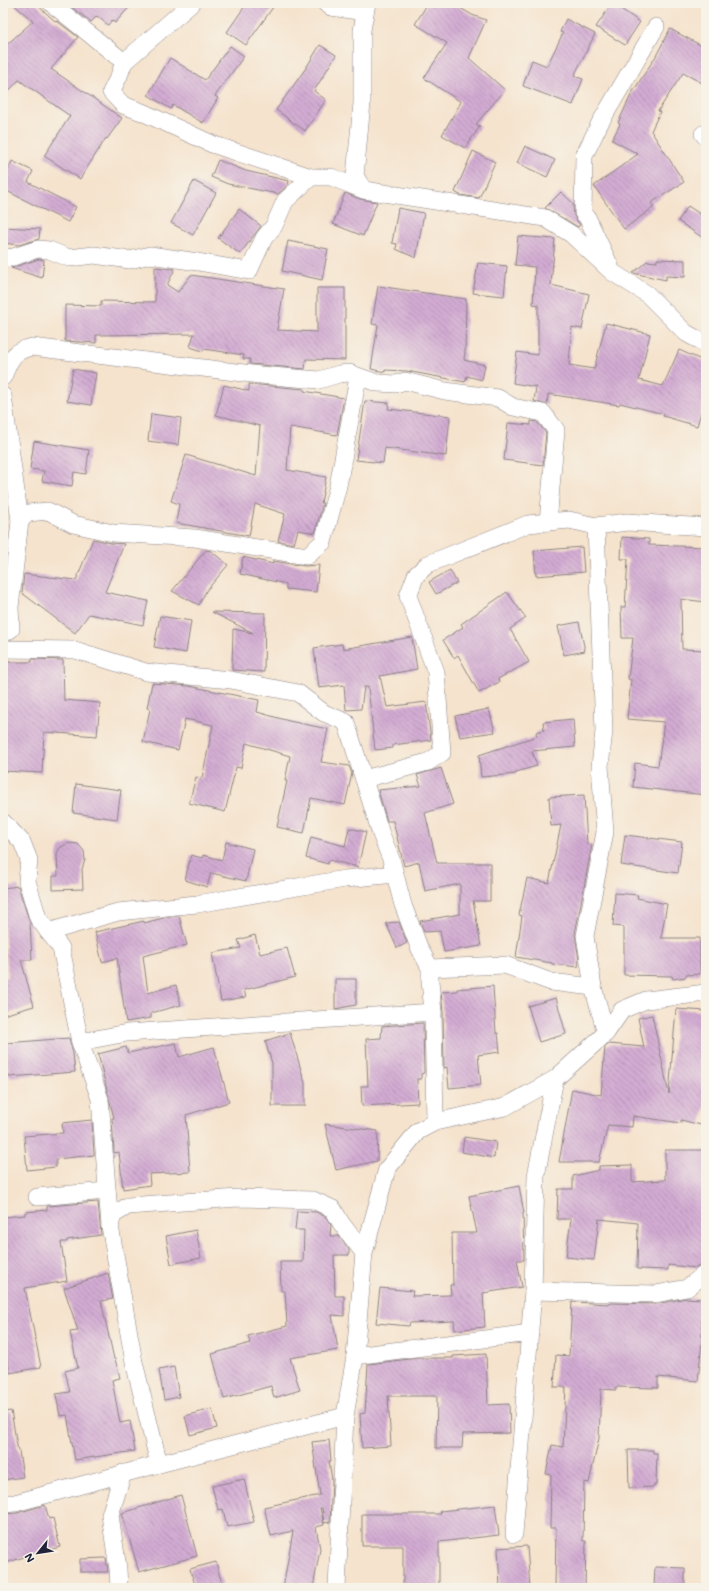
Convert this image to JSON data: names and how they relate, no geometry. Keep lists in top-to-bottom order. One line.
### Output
{"north":"bottom left"}
